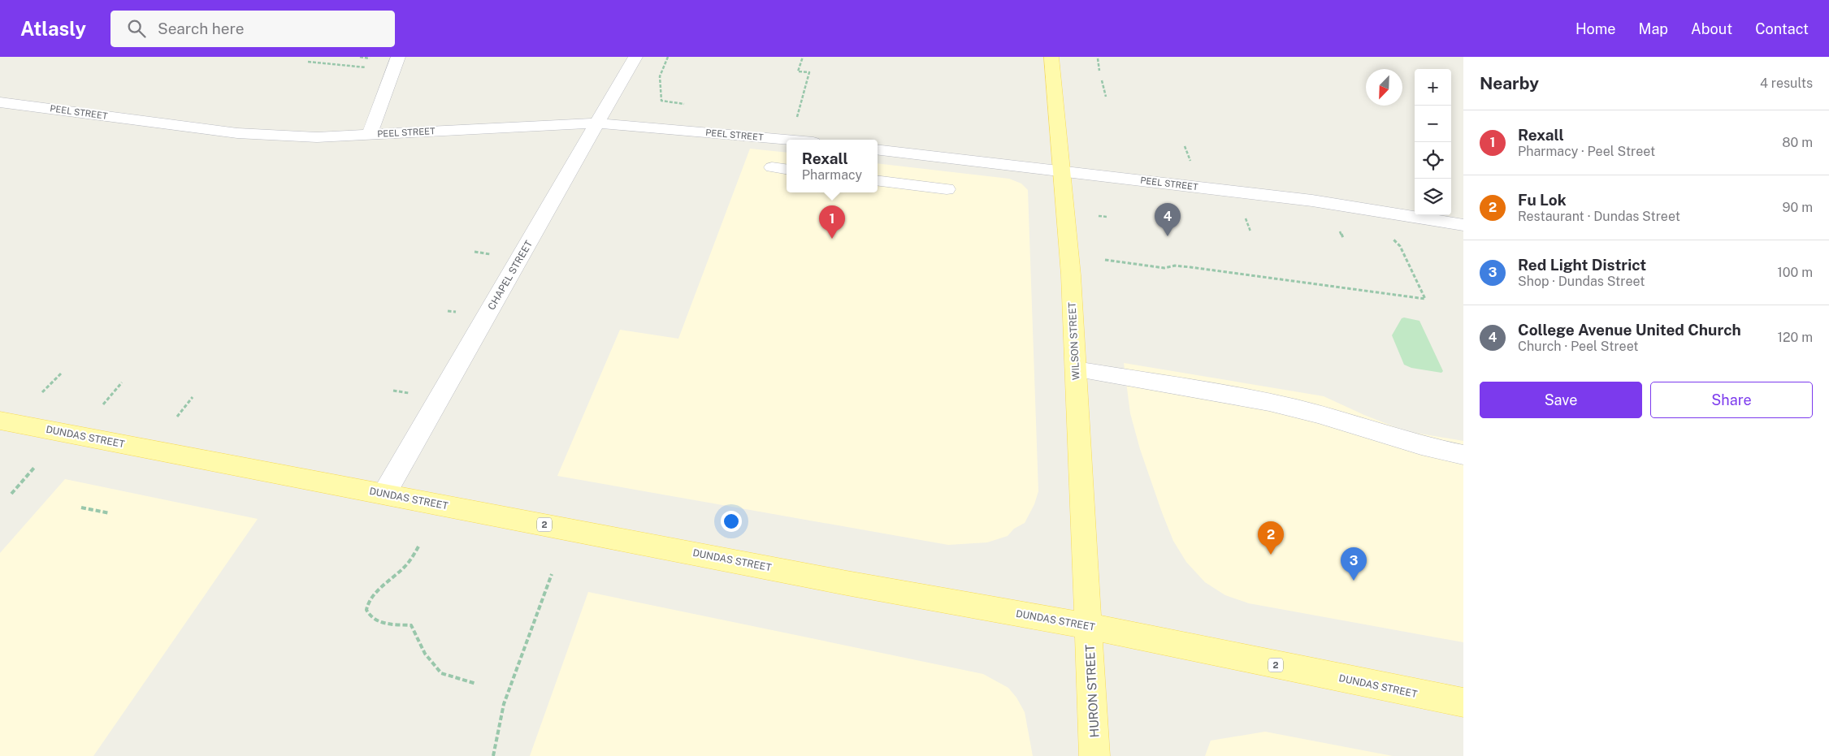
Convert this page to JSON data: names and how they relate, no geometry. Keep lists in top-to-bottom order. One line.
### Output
{"streets":{"main road":["WILSON STREET","DUNDAS STREET","2","HURON STREET"],"street":["PEEL STREET","CHAPEL STREET"]},"crossings":[["PEEL STREET","CHAPEL STREET"],["PEEL STREET","WILSON STREET"],["CHAPEL STREET","DUNDAS STREET"],["WILSON STREET","DUNDAS STREET"],["WILSON STREET","HURON STREET"],["DUNDAS STREET","HURON STREET"]],"north":"bottom left","page":{"header":"Atlasly","search":"Search here","nav":["Home","Map","About","Contact"],"heading":["Nearby","4 results"],"map_buttons":["+","−"],"list":[{"mark":"1","name":"Rexall","note":"Pharmacy · Peel Street","value":"80 m"},{"mark":"2","name":"Fu Lok","note":"Restaurant · Dundas Street","value":"90 m"},{"mark":"3","name":"Red Light District","note":"Shop · Dundas Street","value":"100 m"},{"mark":"4","name":"College Avenue United Church","note":"Church · Peel Street","value":"120 m"}],"popup":["Rexall","Pharmacy"],"pins":["4","1","2","3"],"buttons":["Save","Share"]}}
